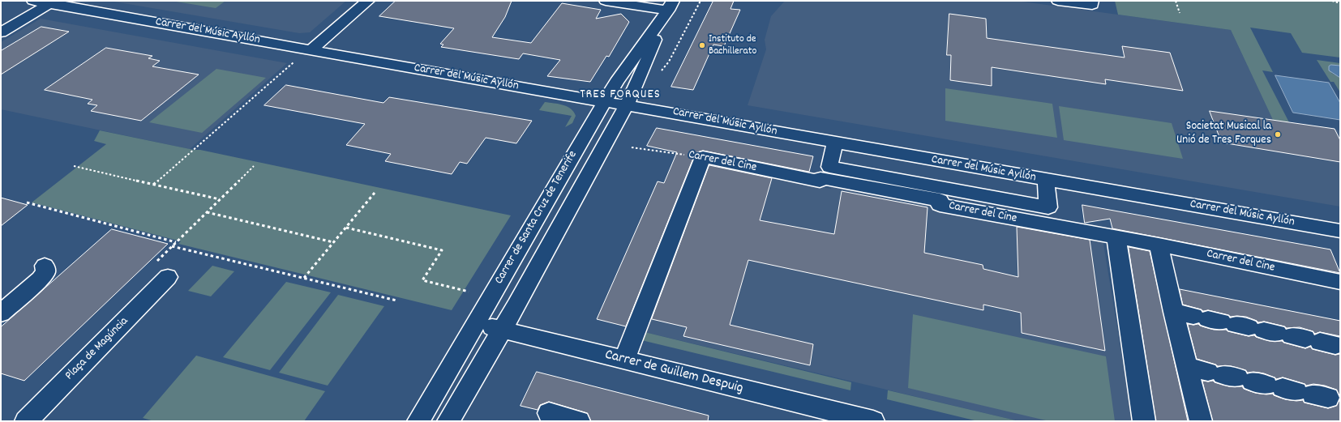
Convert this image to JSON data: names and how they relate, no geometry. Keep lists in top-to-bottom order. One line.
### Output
{"streets":{"street":["Carrer del Músic Ayllón","Carrer del Cine","Carrer de Santa Cruz de Tenerife","Plaça de Magúncia","Carrer de Guillem Despuig"]},"crossings":[["Carrer del Músic Ayllón","Carrer de Santa Cruz de Tenerife"],["Carrer de Santa Cruz de Tenerife","Carrer de Guillem Despuig"]],"districts":["TRES FORQUES"],"places":["Instituto de Bachillerato","Societat Musical la Unió de Tres Forques"]}
